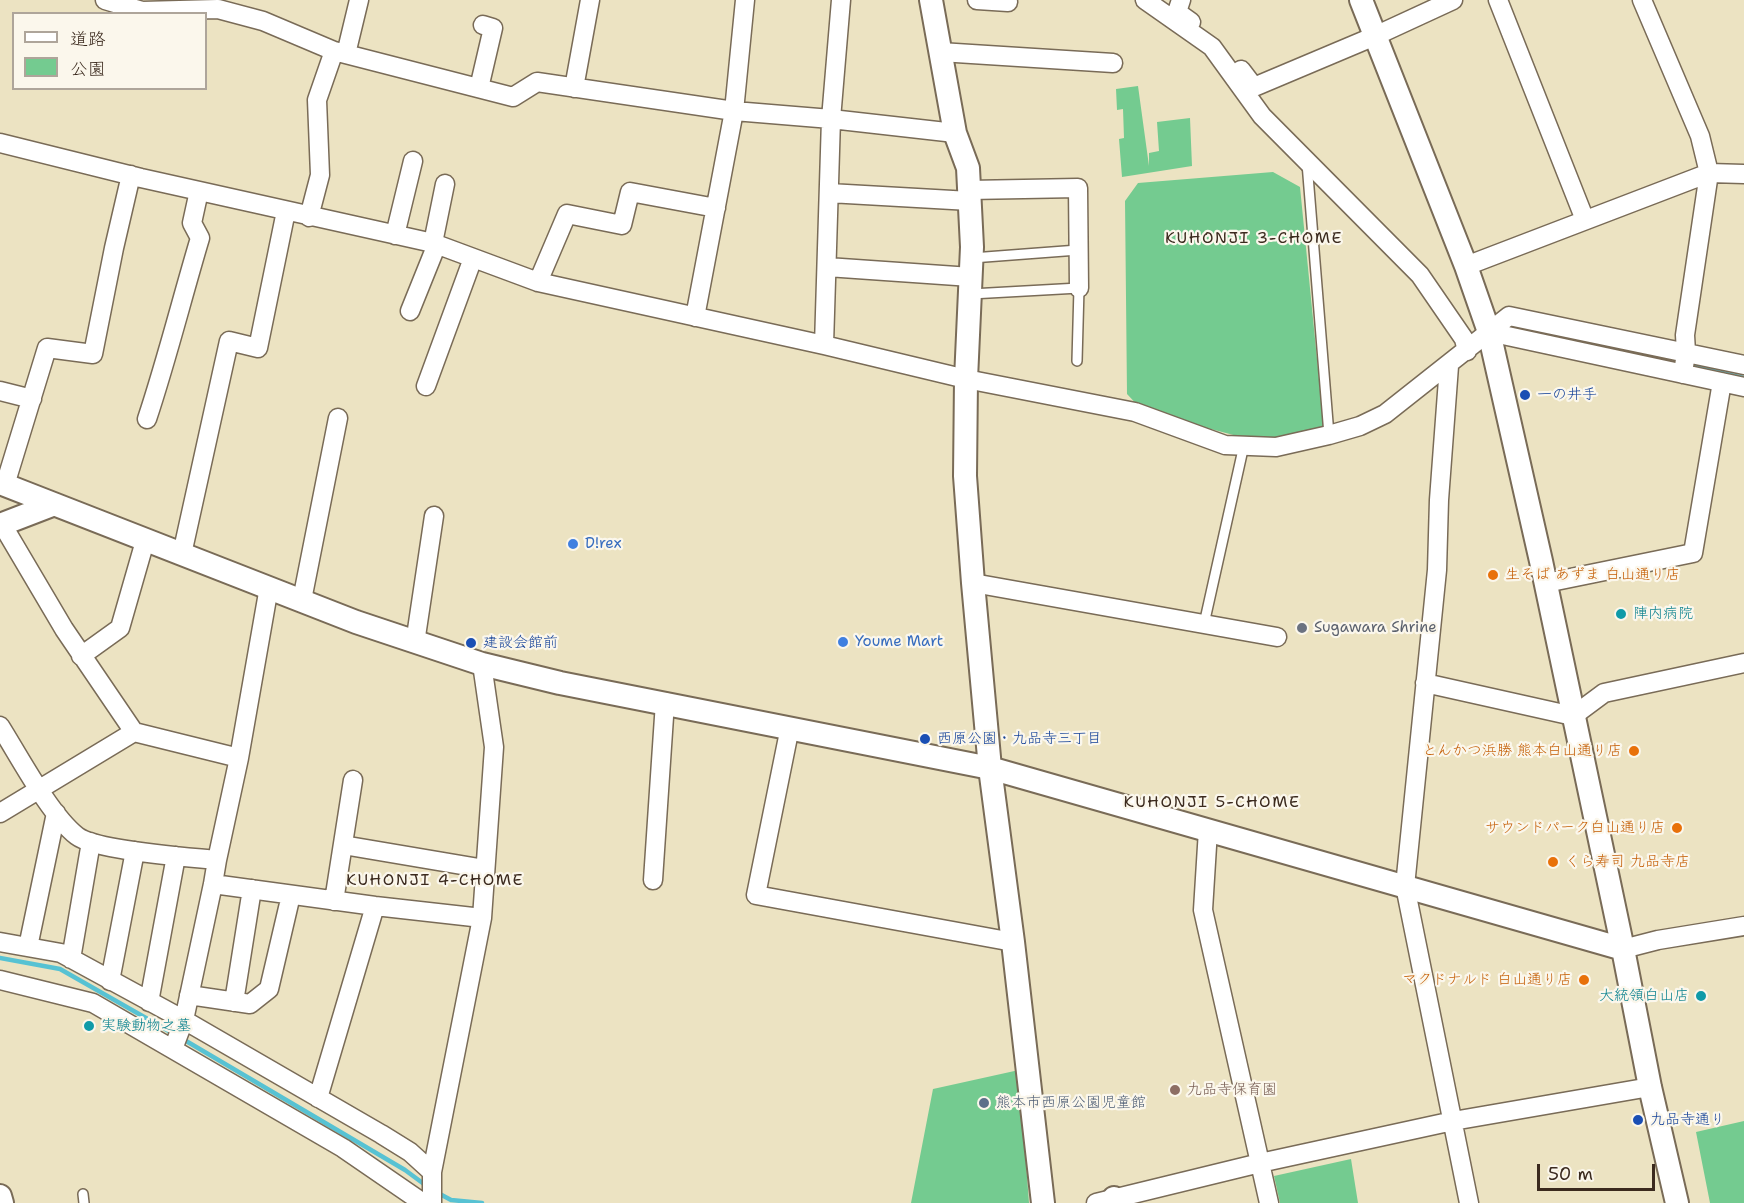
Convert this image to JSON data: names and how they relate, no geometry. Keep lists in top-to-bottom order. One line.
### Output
{"districts":["KUHONJI 3-CHOME","KUHONJI 5-CHOME","KUHONJI 4-CHOME"],"places":["一の井手","D!rex","生そば あずま 白山通り店","陣内病院","Sugawara Shrine","Youme Mart","建設会館前","西原公園・九品寺三丁目","とんかつ浜勝 熊本白山通り店","サウンドパーク白山通り店","くら寿司 九品寺店","マクドナルド 白山通り店","大統領白山店","実験動物之墓","九品寺保育園","熊本市西原公園児童館","九品寺通り"],"legend":["道路","公園"],"scale_bar":"50 m"}
